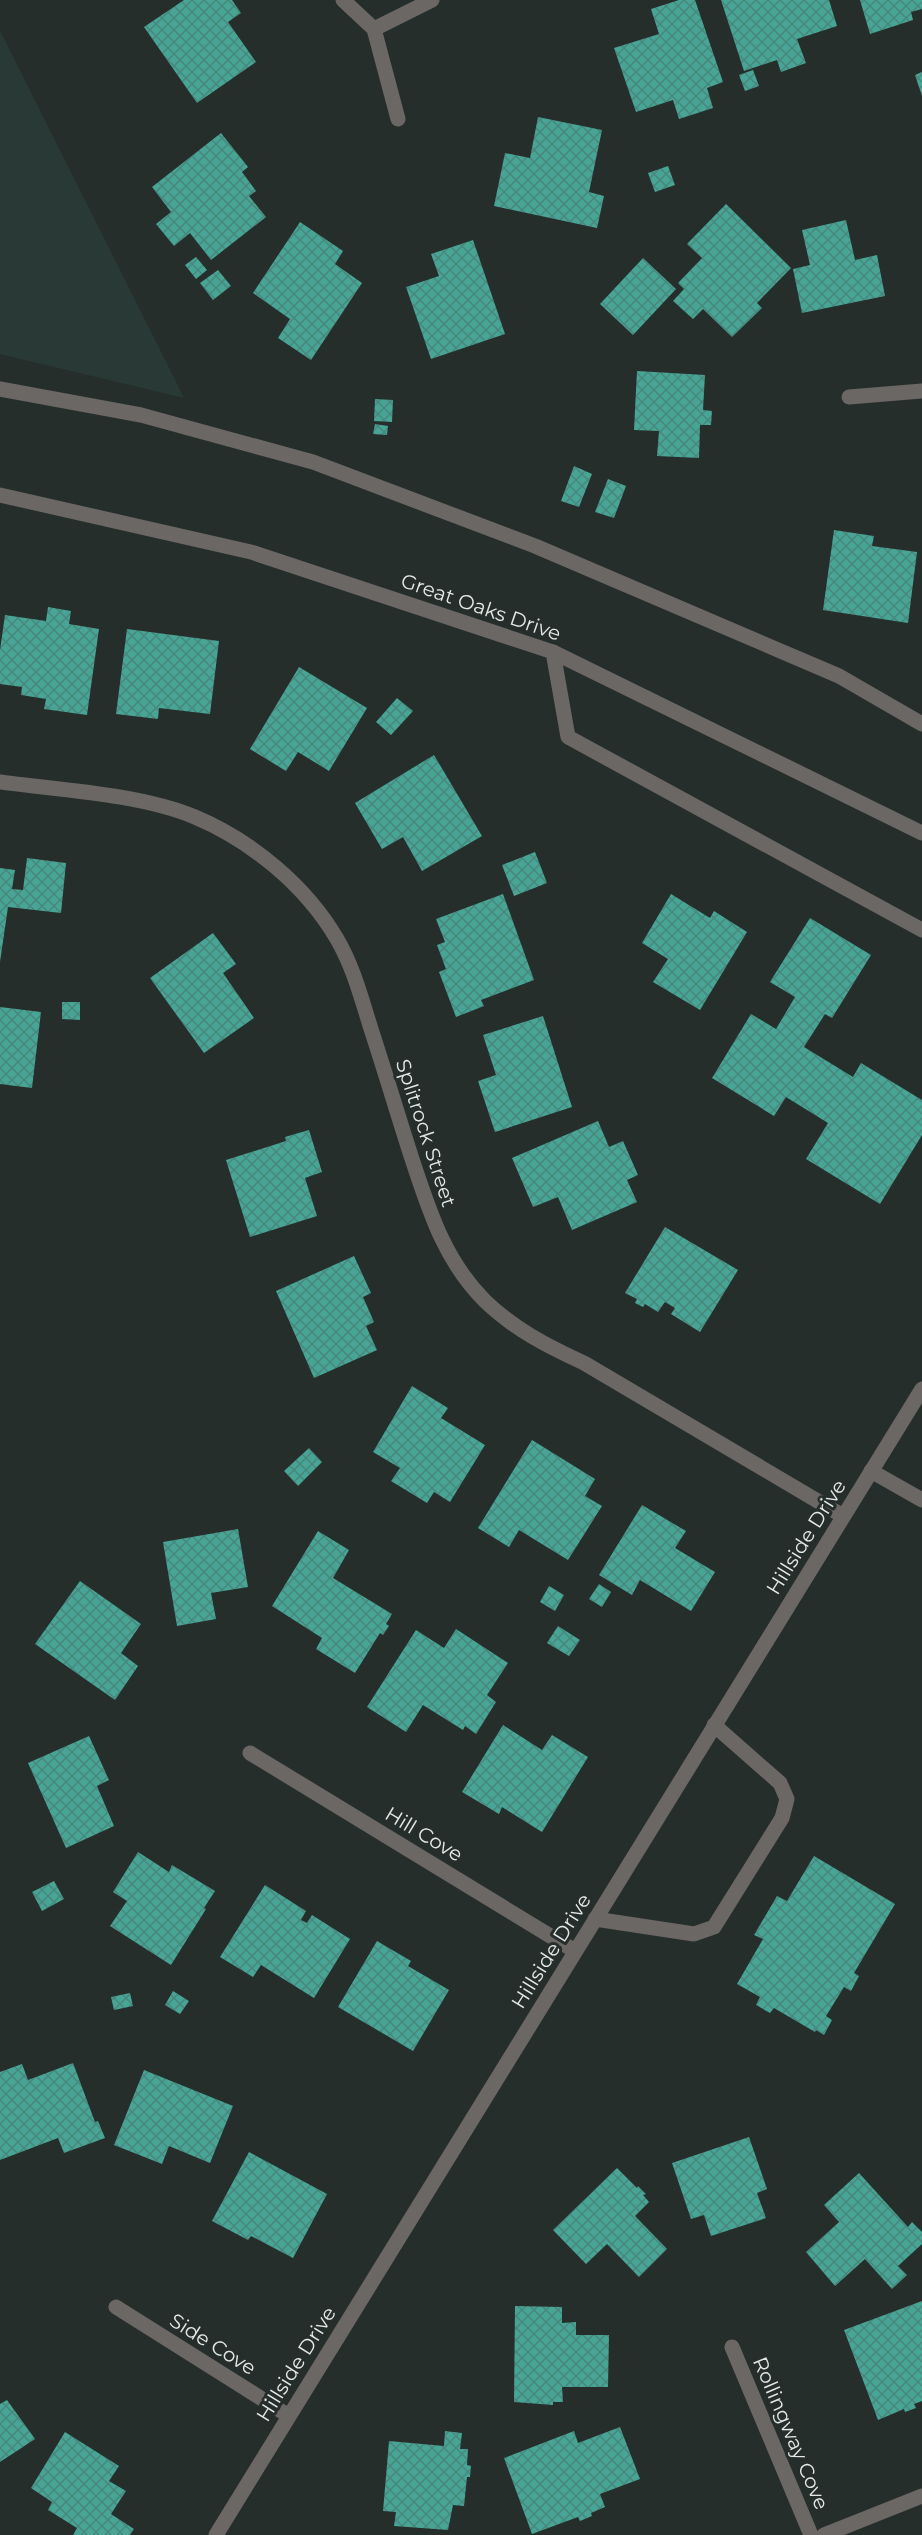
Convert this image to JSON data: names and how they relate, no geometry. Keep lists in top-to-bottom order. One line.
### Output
{"streets":{"street":["Great Oaks Drive","Splitrock Street","Hillside Drive","Hill Cove","Side Cove","Rollingway Cove"]},"crossings":[["Splitrock Street","Hillside Drive"],["Hillside Drive","Hill Cove"],["Hillside Drive","Side Cove"]]}
